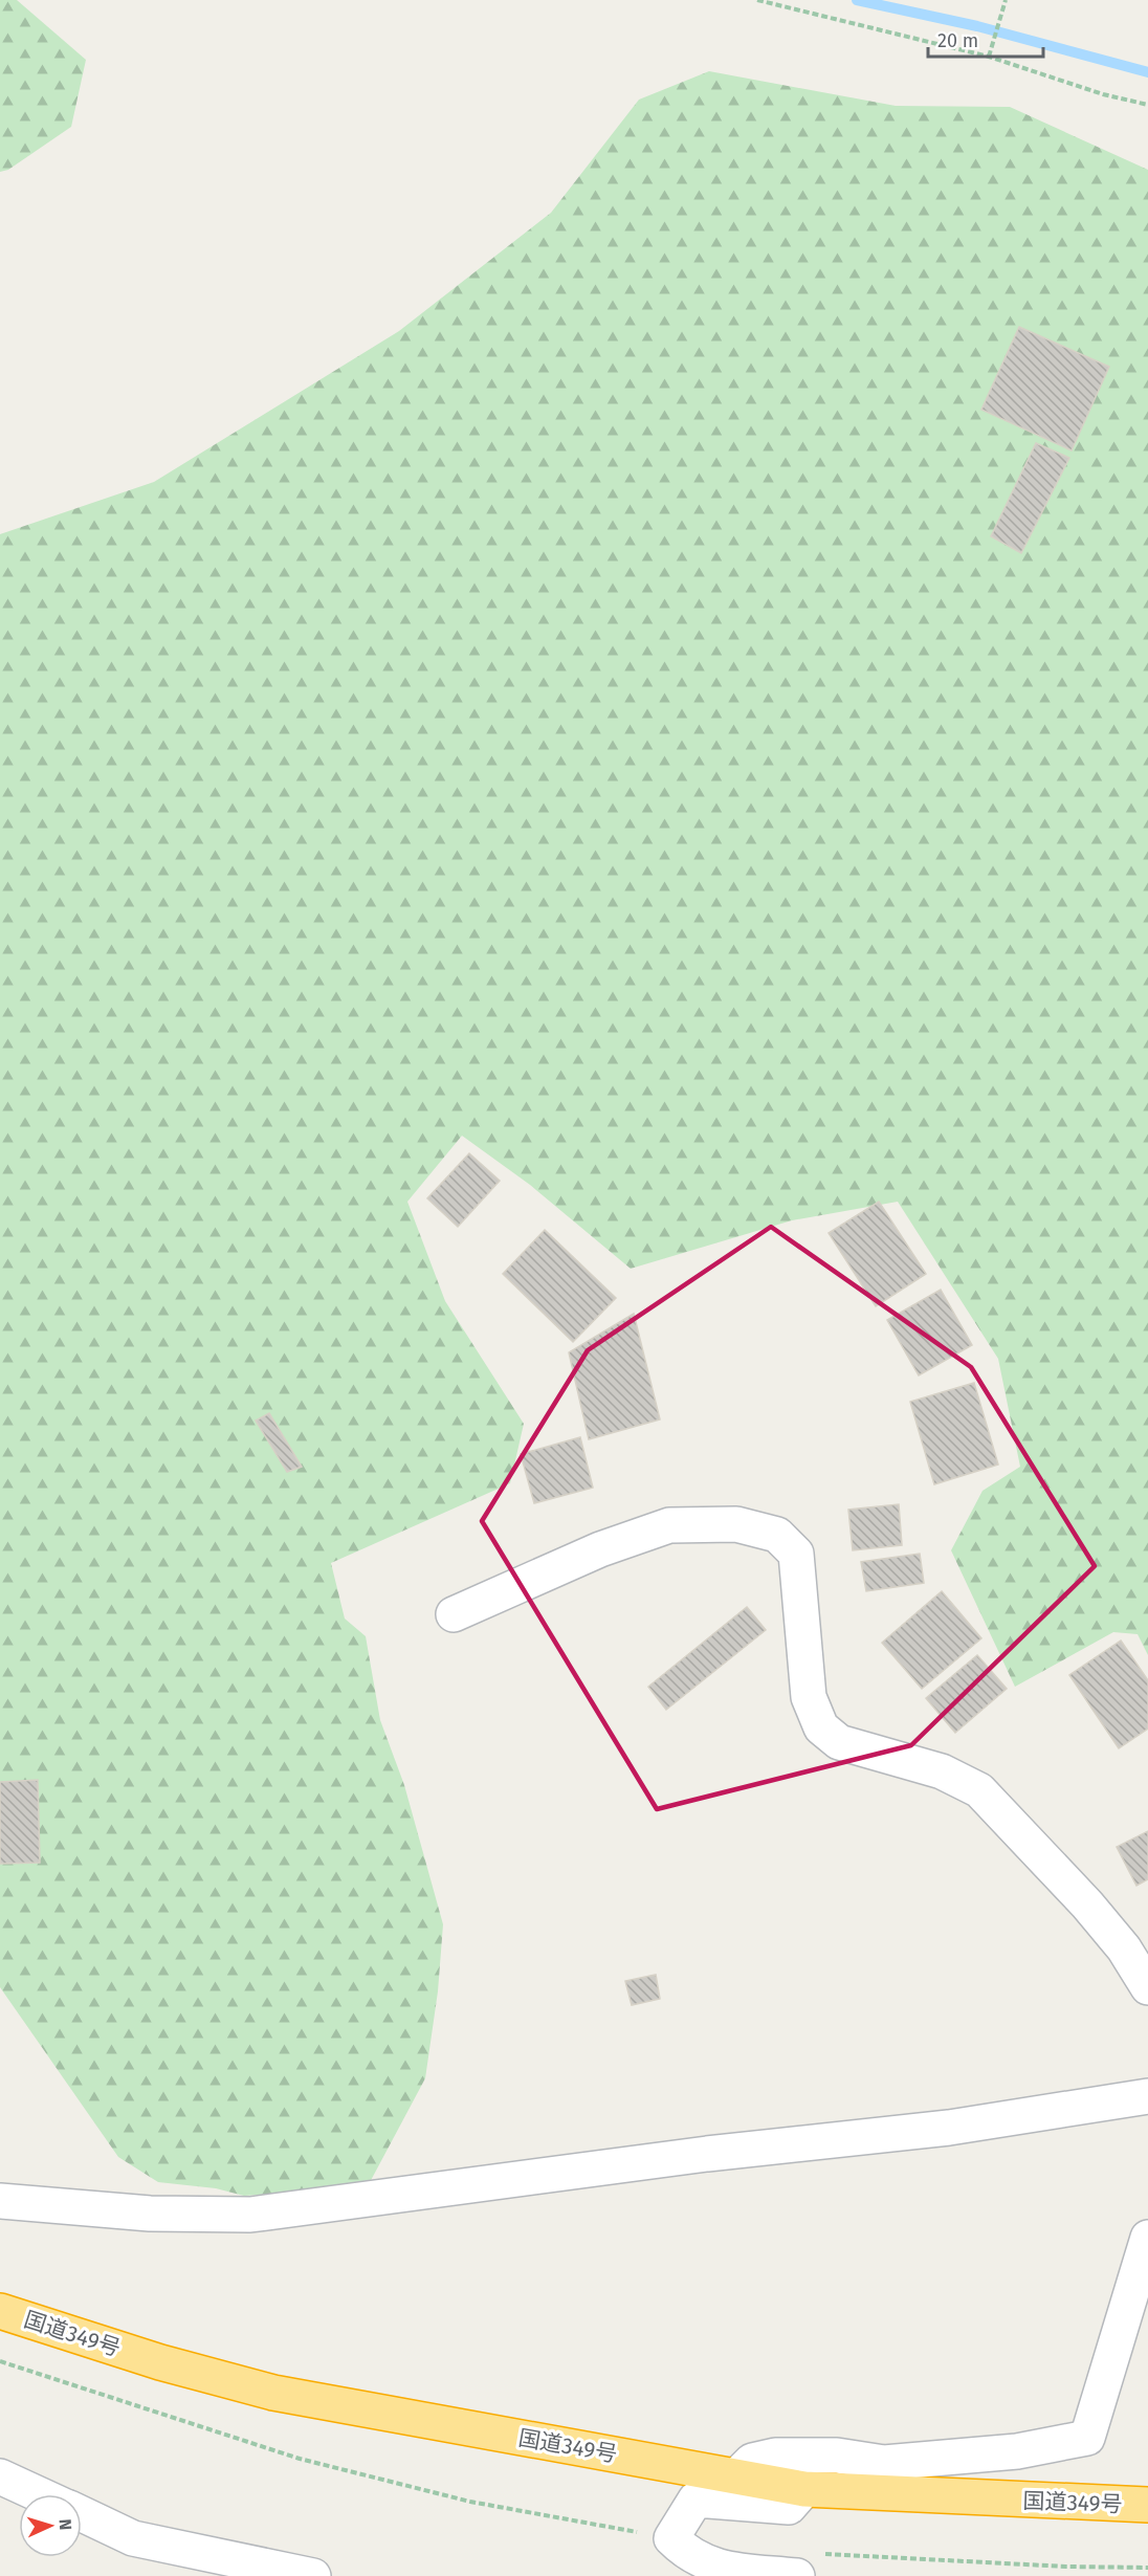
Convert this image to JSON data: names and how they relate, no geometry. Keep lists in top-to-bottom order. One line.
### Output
{"streets":{"highway":["国道349号"]},"scale_bar":"20 m","north":"right"}
